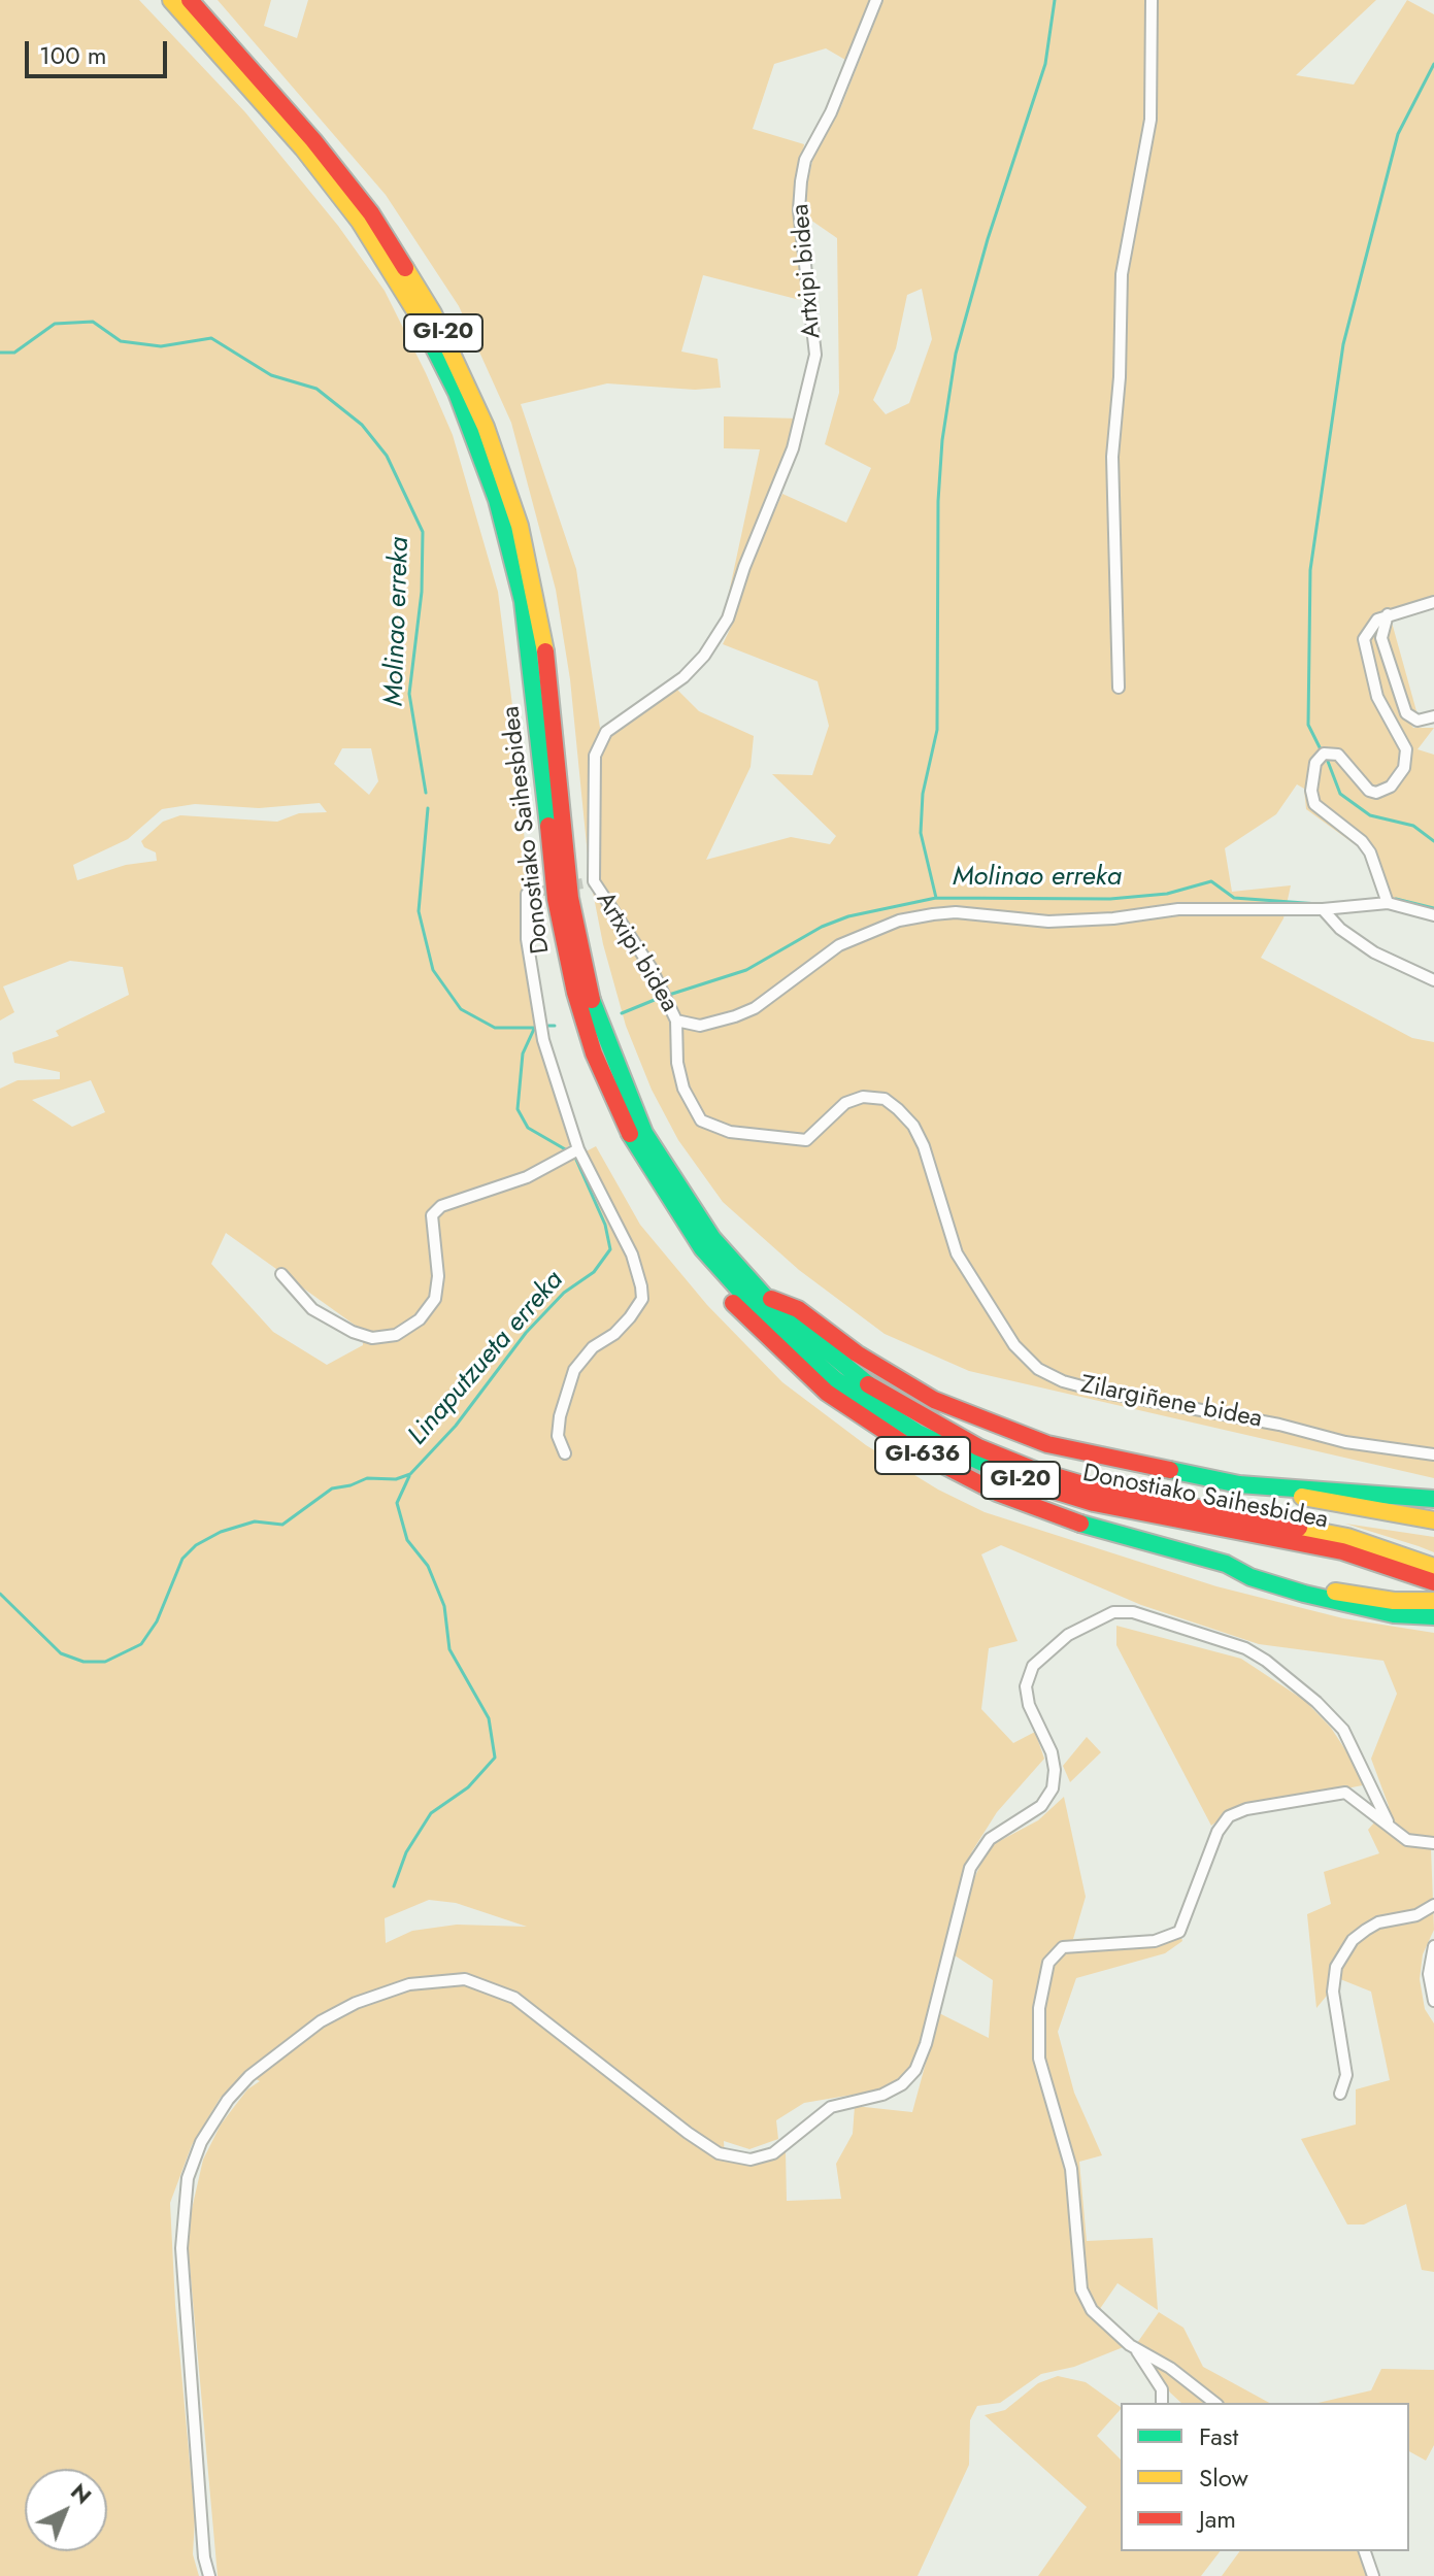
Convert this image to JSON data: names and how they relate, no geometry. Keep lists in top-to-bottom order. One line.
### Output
{"streets":{"main road":["GI-20","Donostiako Saihesbidea","GI-636"],"street":["Artxipi bidea","Zilargiñene bidea"]},"crossings":[["Artxipi bidea","Zilargiñene bidea"],["Donostiako Saihesbidea","GI-636"]],"water":["Molinao erreka","Linaputzueta erreka"],"legend":["Fast","Slow","Jam"],"scale_bar":"100 m","north":"top right"}
